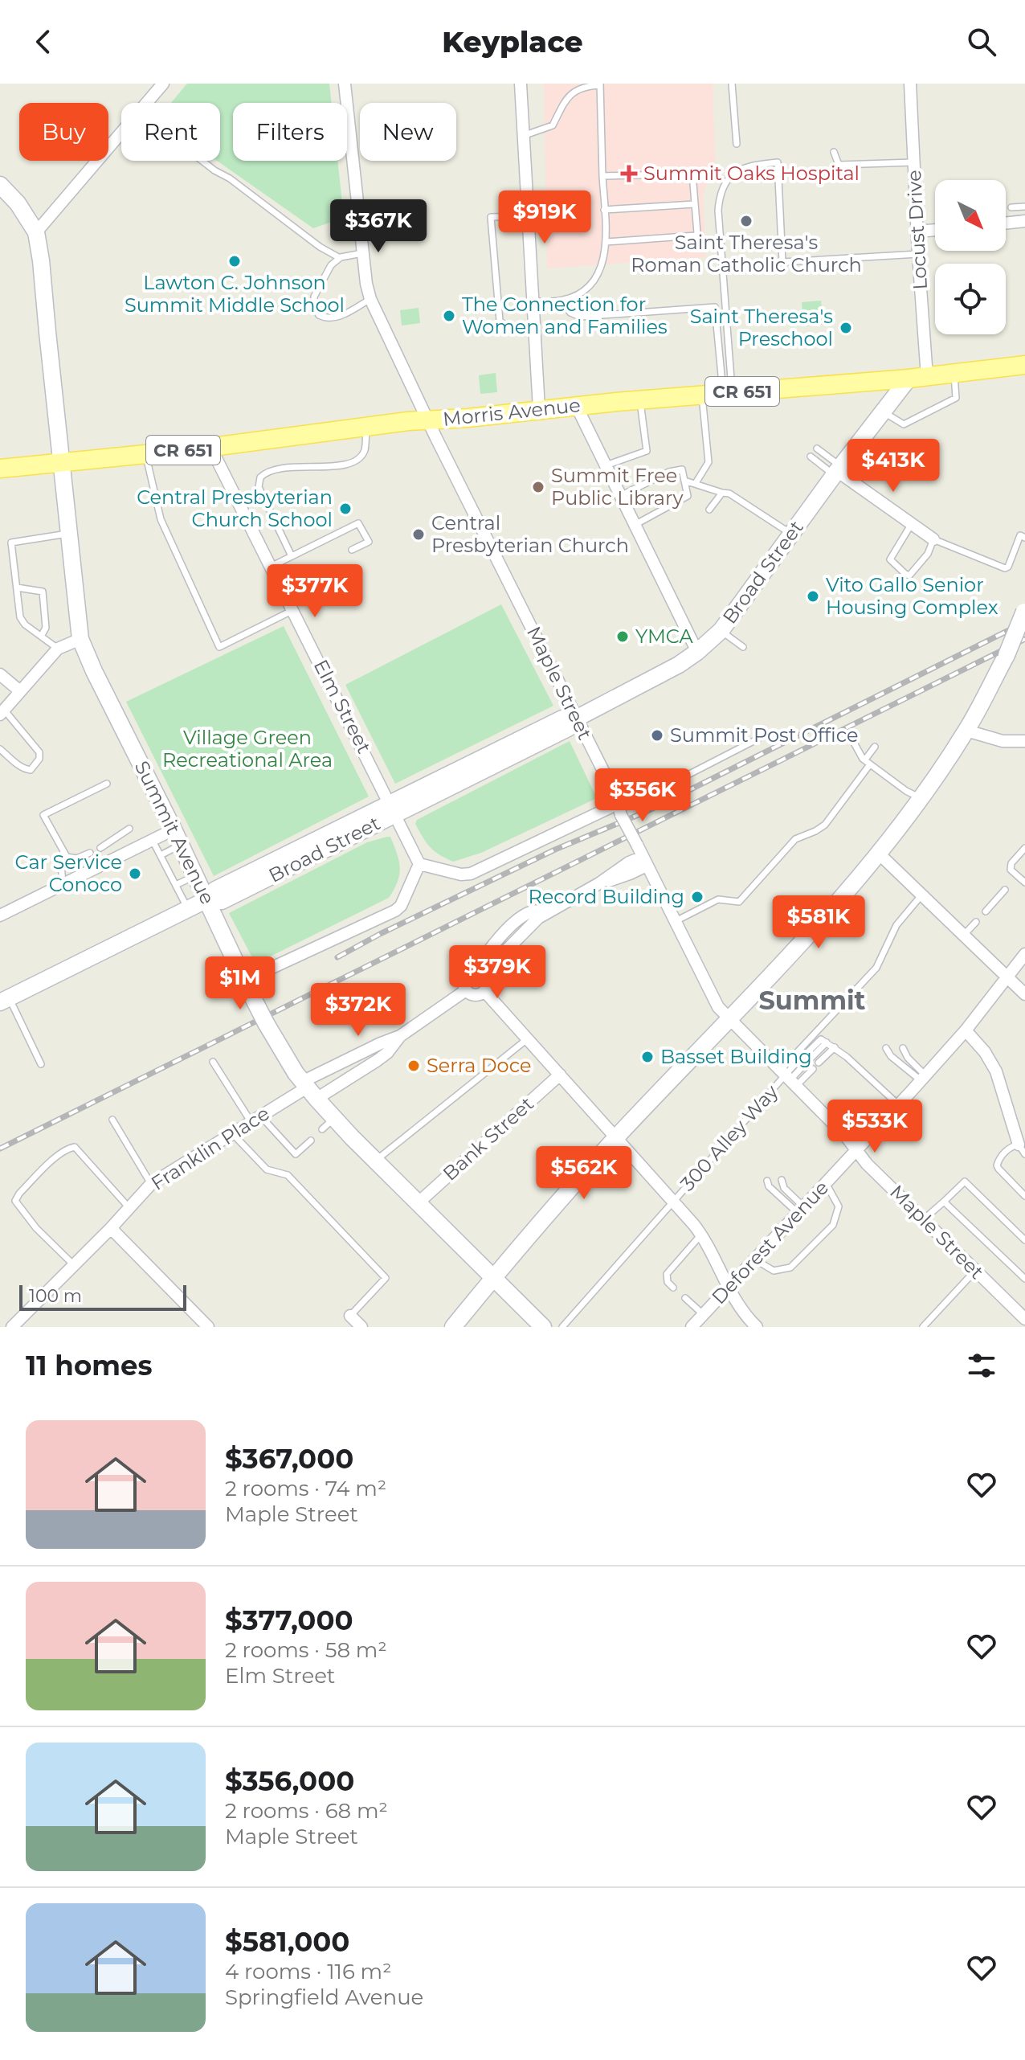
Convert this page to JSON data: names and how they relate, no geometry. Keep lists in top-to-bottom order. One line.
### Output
{"streets":{"main road":["CR 651","Morris Avenue","Broad Street","Summit Avenue"],"street":["Locust Drive","Maple Street","Elm Street","Bank Street","Franklin Place","Deforest Avenue"],"lane":["300 Alley Way"]},"crossings":[["Locust Drive","Morris Avenue"],["Morris Avenue","Broad Street"],["Morris Avenue","Maple Street"],["Morris Avenue","Elm Street"],["Morris Avenue","Summit Avenue"],["Broad Street","Maple Street"],["Broad Street","Elm Street"],["Broad Street","Summit Avenue"],["Maple Street","300 Alley Way"],["Maple Street","Deforest Avenue"],["Summit Avenue","Bank Street"],["Summit Avenue","Franklin Place"]],"districts":["Summit"],"parks":["Village Green Recreational Area"],"places":{"health":["Summit Oaks Hospital"],"other":["Saint Theresa's Roman Catholic Church","Lawton C. Johnson Summit Middle School","The Connection for Women and Families","Saint Theresa's Preschool","Summit Free Public Library","Central Presbyterian Church School","Central Presbyterian Church","Vito Gallo Senior Housing Complex","YMCA","Summit Post Office","Car Service Conoco","Record Building","Basset Building","Serra Doce"]},"scale_bar":"100 m","north":"bottom right","page":{"header":"Keyplace","chip":["Buy","Rent","Filters","New"],"price":["$919K","$367K","$413K","$377K","$356K","$581K","$379K","$1M","$372K","$533K","$562K"],"scale":"100 m","heading":"11 homes","list":[{"name":"$367,000","note":"2 rooms · 74 m² · Maple Street"},{"name":"$377,000","note":"2 rooms · 58 m² · Elm Street"},{"name":"$356,000","note":"2 rooms · 68 m² · Maple Street"},{"name":"$581,000","note":"4 rooms · 116 m² · Springfield Avenue"}]}}
